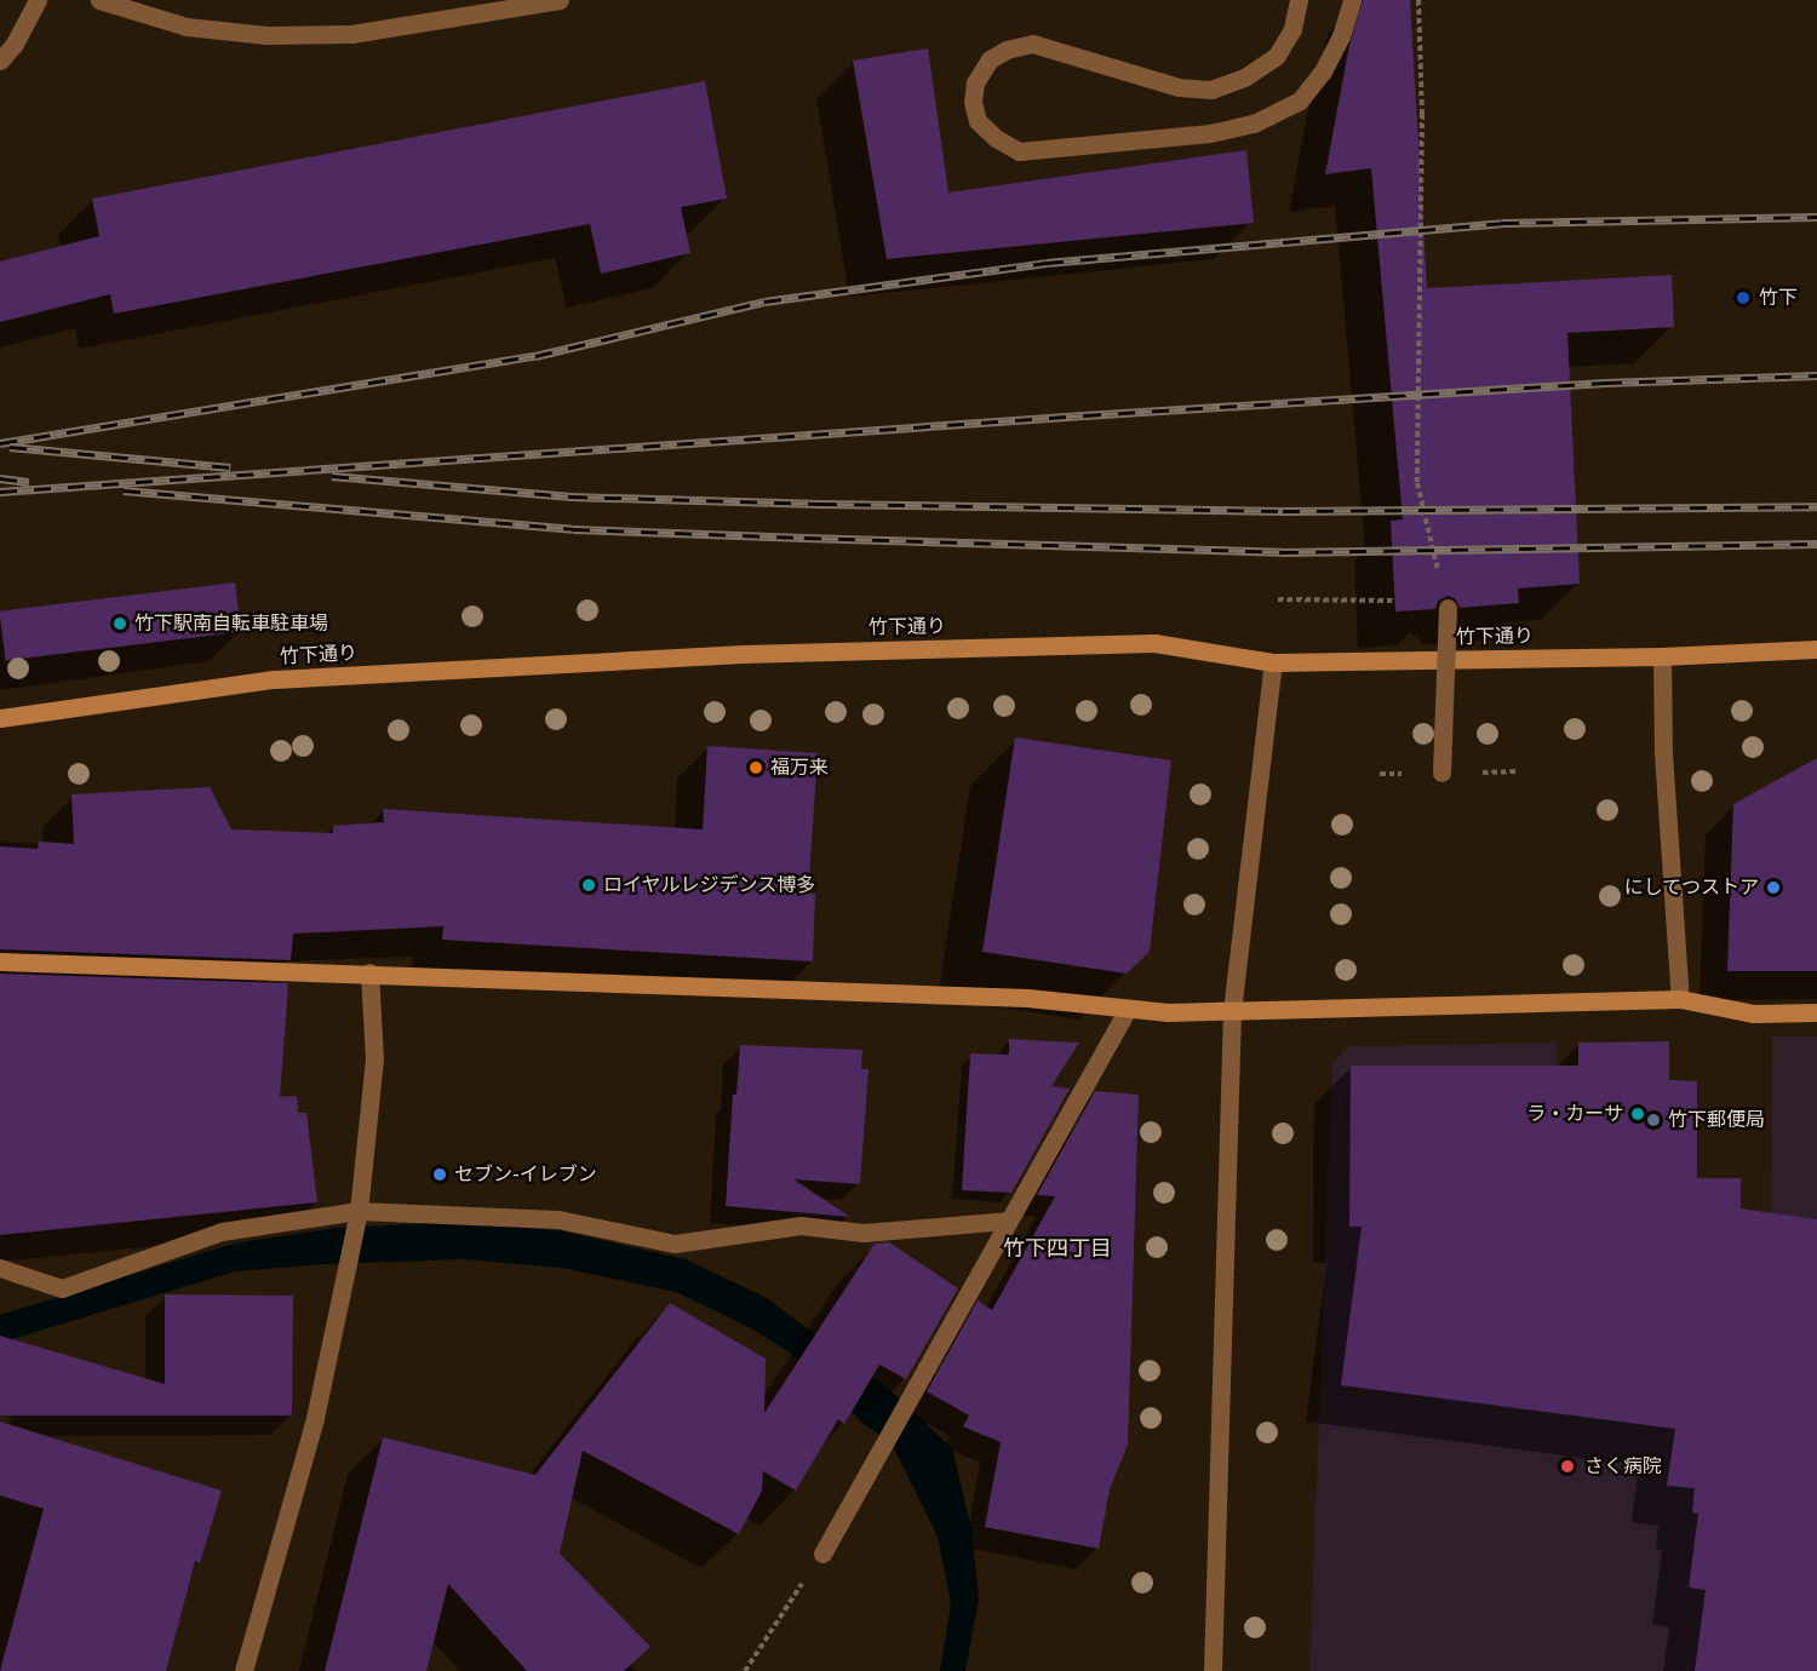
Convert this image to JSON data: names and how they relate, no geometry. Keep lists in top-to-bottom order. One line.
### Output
{"streets":{"main road":["竹下通り"]},"districts":["竹下四丁目"],"places":["竹下","竹下駅南自転車駐車場","福万来","ロイヤルレジデンス博多","にしてつストア","ラ・カーサ","竹下郵便局","セブン-イレブン","さく病院"]}
